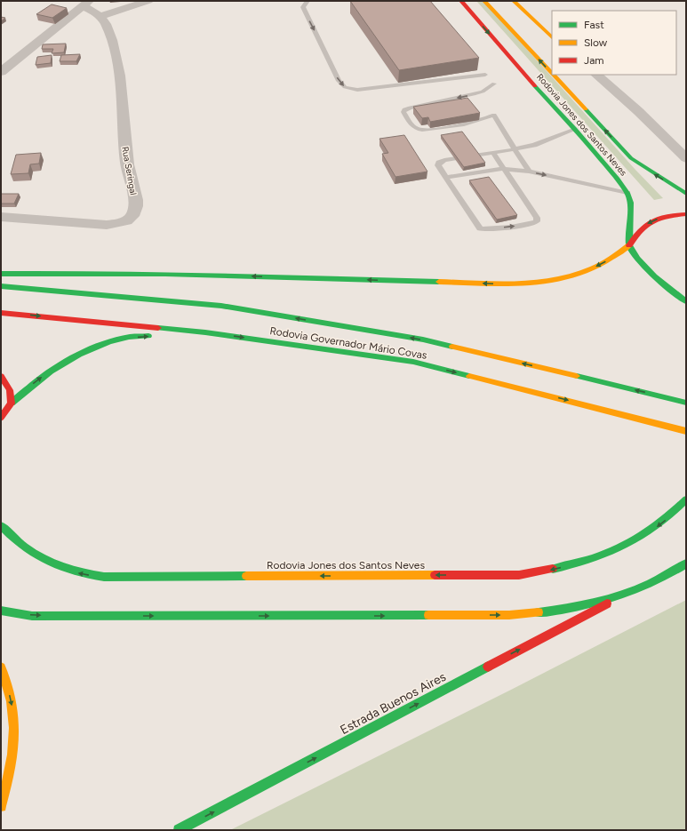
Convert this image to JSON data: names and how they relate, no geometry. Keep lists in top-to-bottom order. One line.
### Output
{"streets":{"main road":["Rodovia Jones dos Santos Neves","Rodovia Governador Mário Covas","Estrada Buenos Aires"],"street":["Rua Seringal"]},"one_way":["Estrada Buenos Aires"],"legend":["Fast","Slow","Jam"]}
